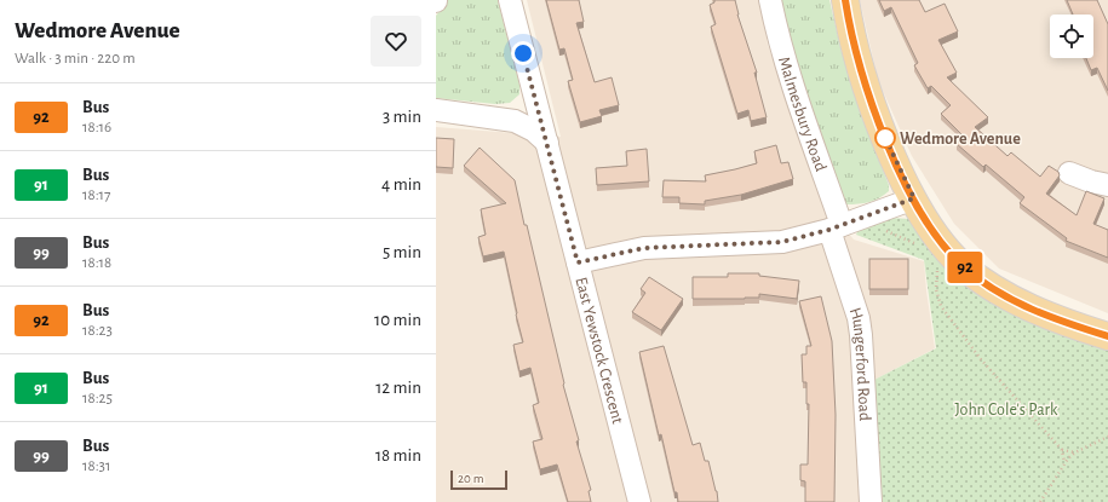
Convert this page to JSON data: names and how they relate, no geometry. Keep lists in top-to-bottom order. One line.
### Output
{"streets":{"street":["Malmesbury Road","East Yewstock Crescent","Hungerford Road"]},"crossings":[["Malmesbury Road","Hungerford Road"]],"parks":["John Cole's Park"],"places":["Wedmore Avenue"],"lines":["bus line 92"],"scale_bar":"20 m","page":{"heading":["Wedmore Avenue","Walk · 3 min · 220 m"],"on_map":"92","list":[{"mark":"92","name":"Bus","note":"18:16","value":"3 min"},{"mark":"91","name":"Bus","note":"18:17","value":"4 min"},{"mark":"99","name":"Bus","note":"18:18","value":"5 min"},{"mark":"92","name":"Bus","note":"18:23","value":"10 min"},{"mark":"91","name":"Bus","note":"18:25","value":"12 min"},{"mark":"99","name":"Bus","note":"18:31","value":"18 min"}],"scale":"20 m"}}
